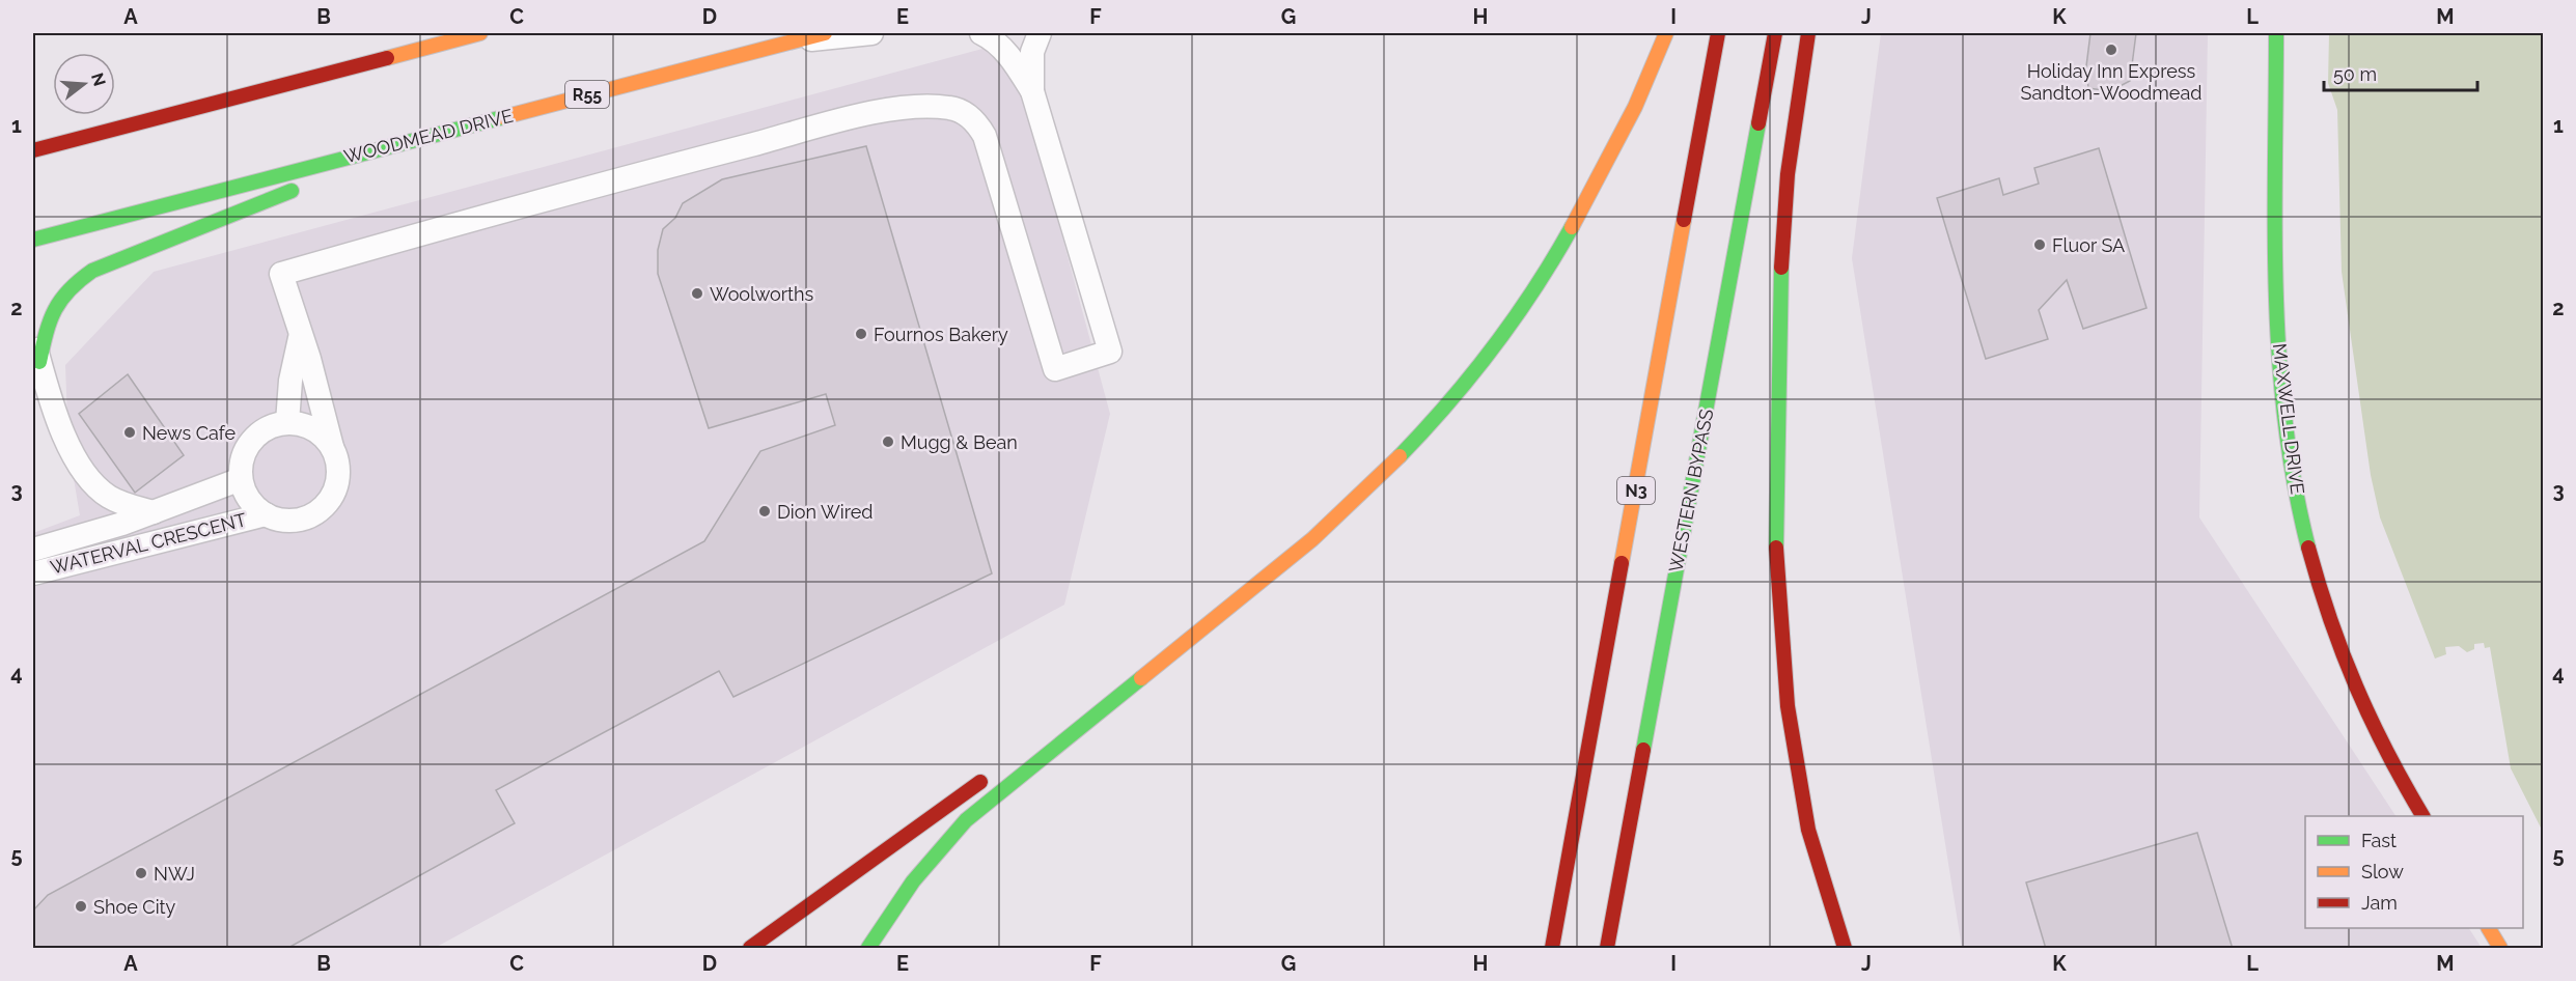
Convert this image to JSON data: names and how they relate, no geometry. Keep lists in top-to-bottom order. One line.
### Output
{"streets":{"main road":["R55","WOODMEAD DRIVE","MAXWELL DRIVE","N3","WESTERN BYPASS"],"street":["WATERVAL CRESCENT"]},"places":["Holiday Inn Express Sandton-Woodmead","Fluor SA","Woolworths","Fournos Bakery","News Cafe","Mugg & Bean","Dion Wired","NWJ","Shoe City"],"legend":["Fast","Slow","Jam"],"scale_bar":"50 m","north":"right","grid":{"columns":["A","B","C","D","E","F","G","H","I","J","K","L","M"],"rows":["1","2","3","4","5"]}}
